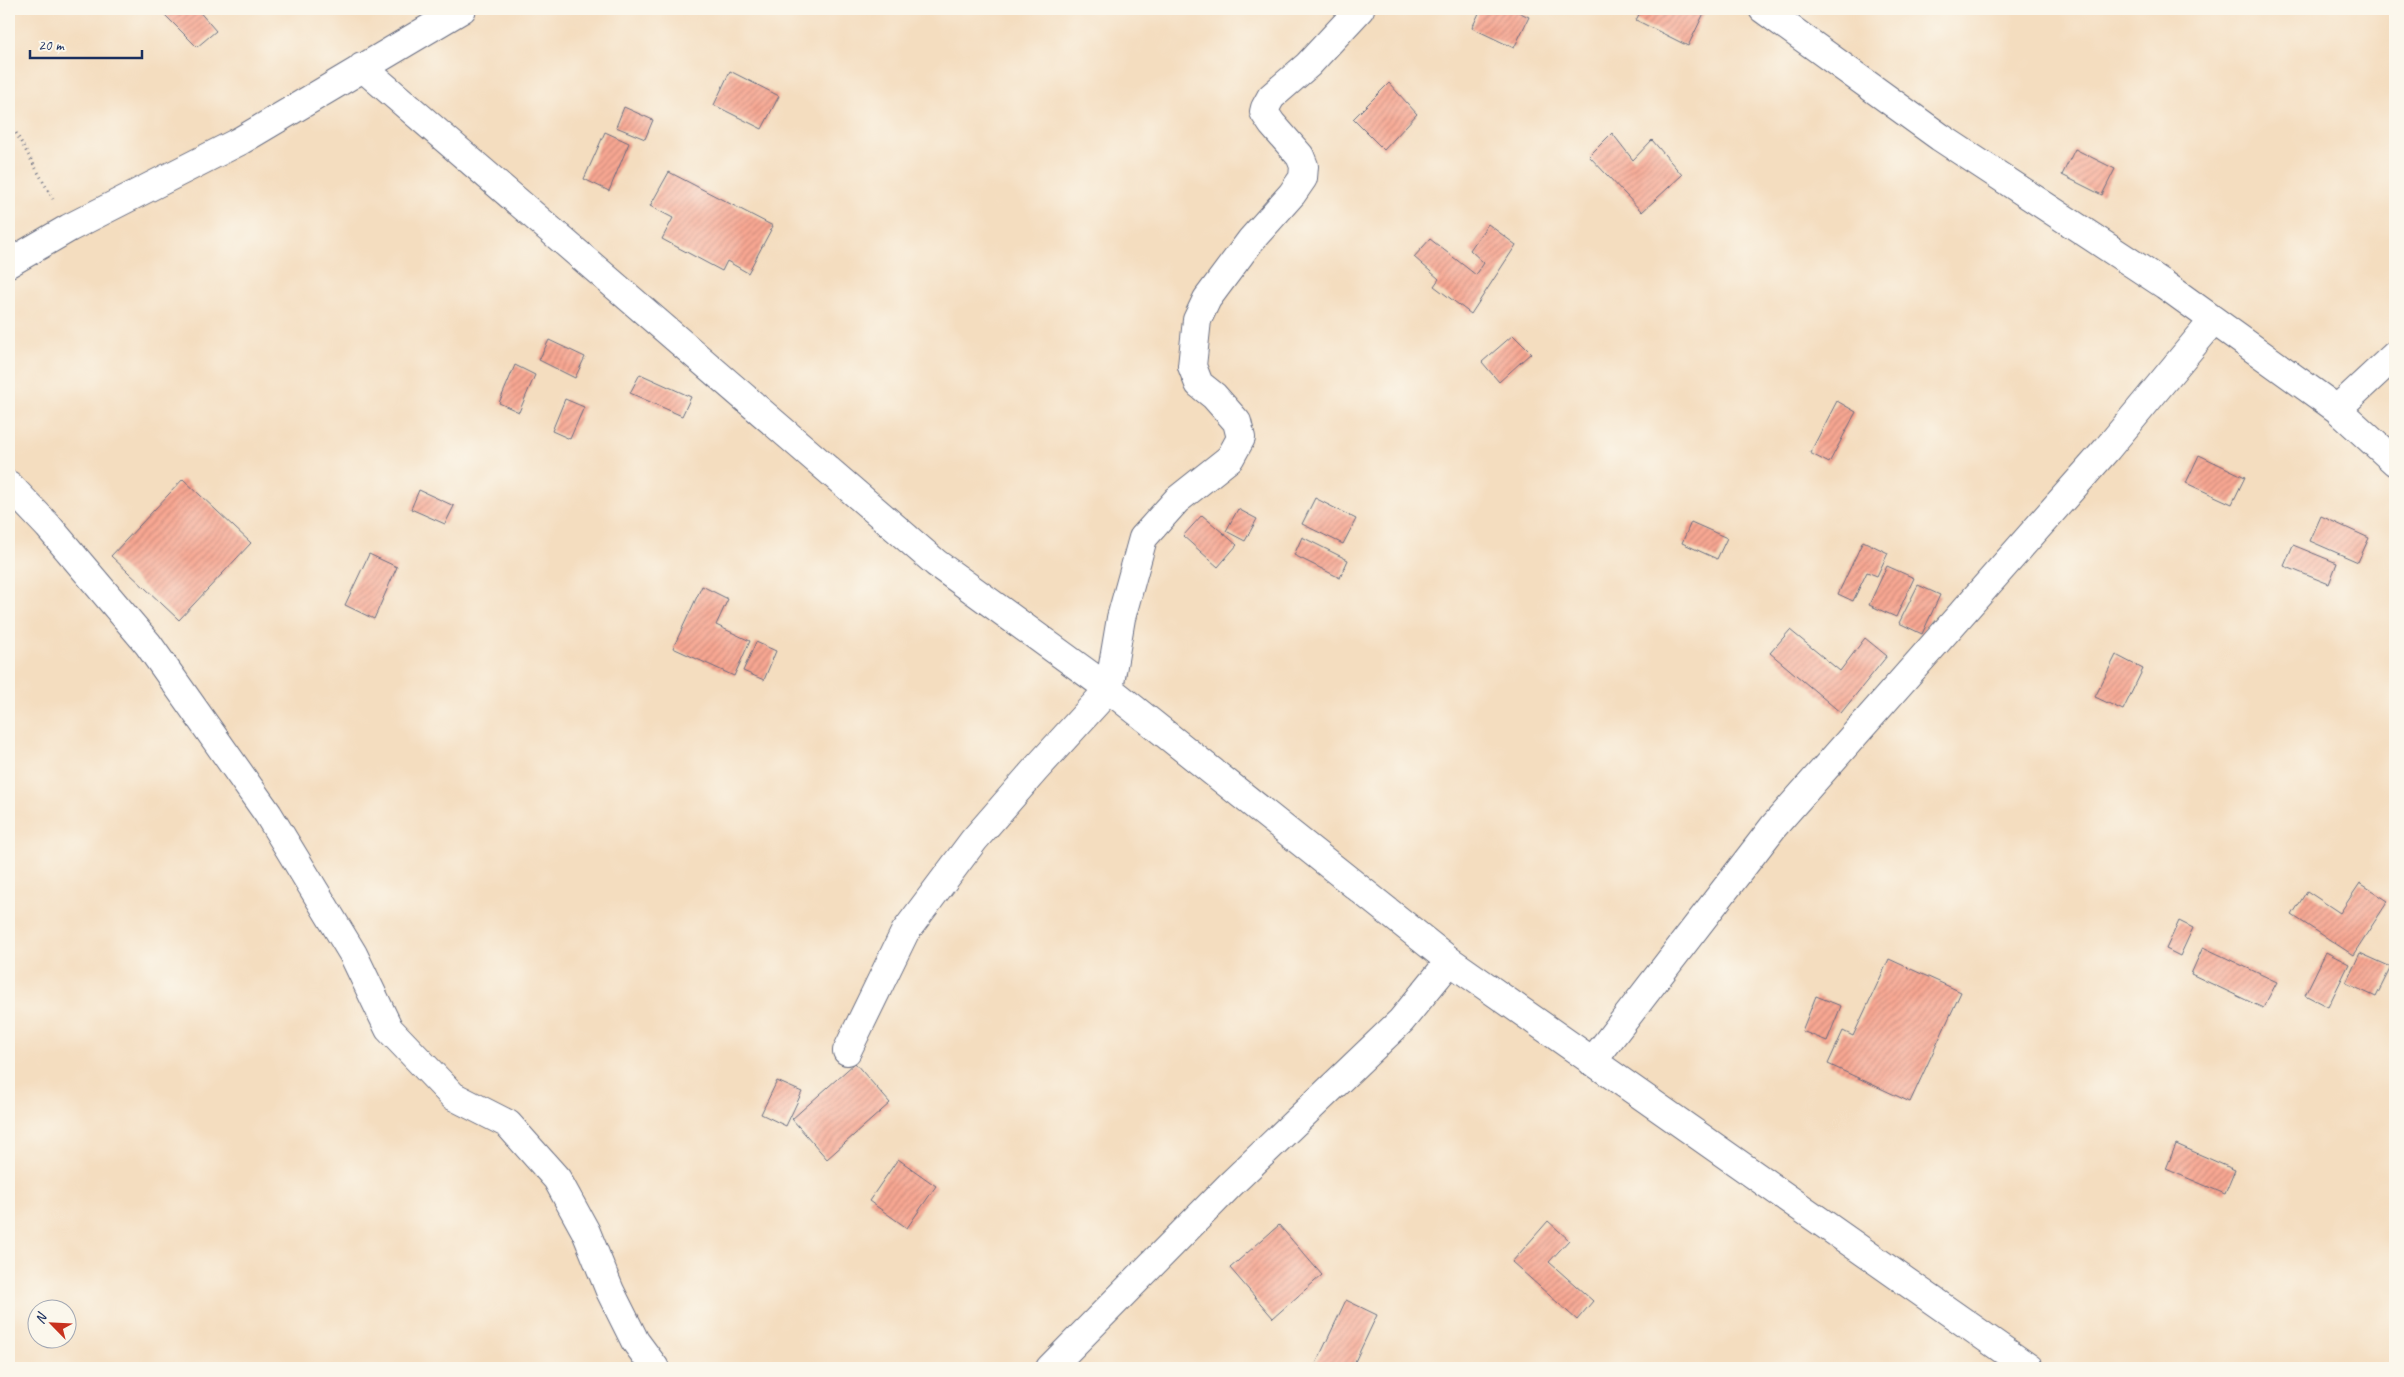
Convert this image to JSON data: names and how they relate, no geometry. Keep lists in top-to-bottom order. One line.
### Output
{"scale_bar":"20 m","north":"top left"}
